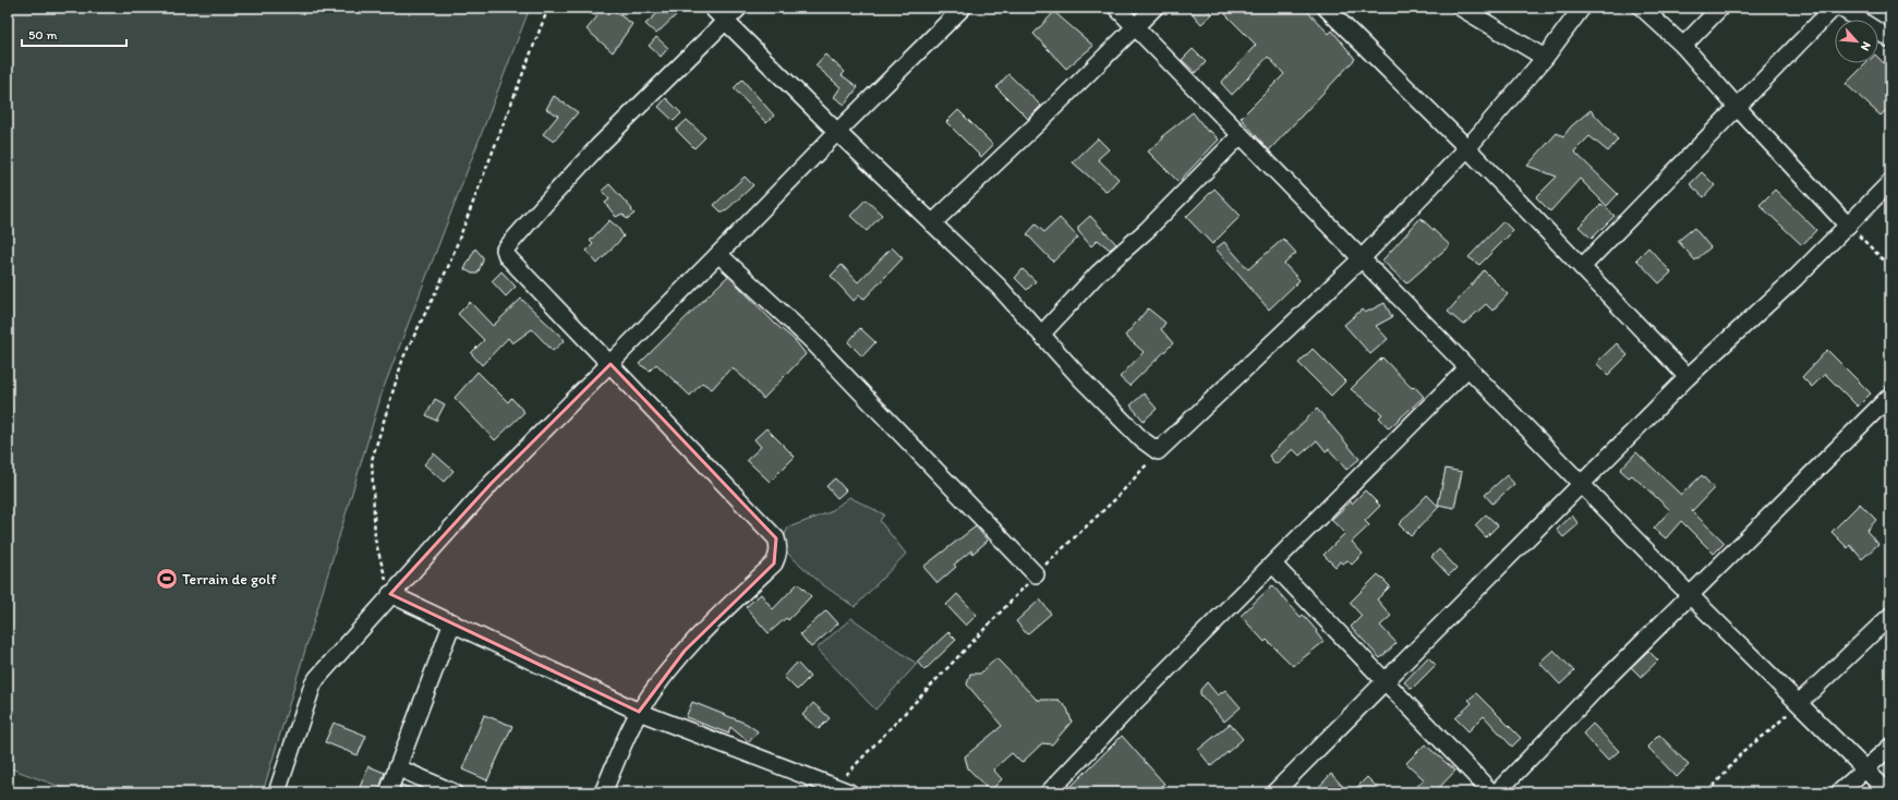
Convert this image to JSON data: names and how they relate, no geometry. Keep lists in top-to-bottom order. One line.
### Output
{"places":{"sports":["Terrain de golf"]},"scale_bar":"50 m","north":"bottom right"}
